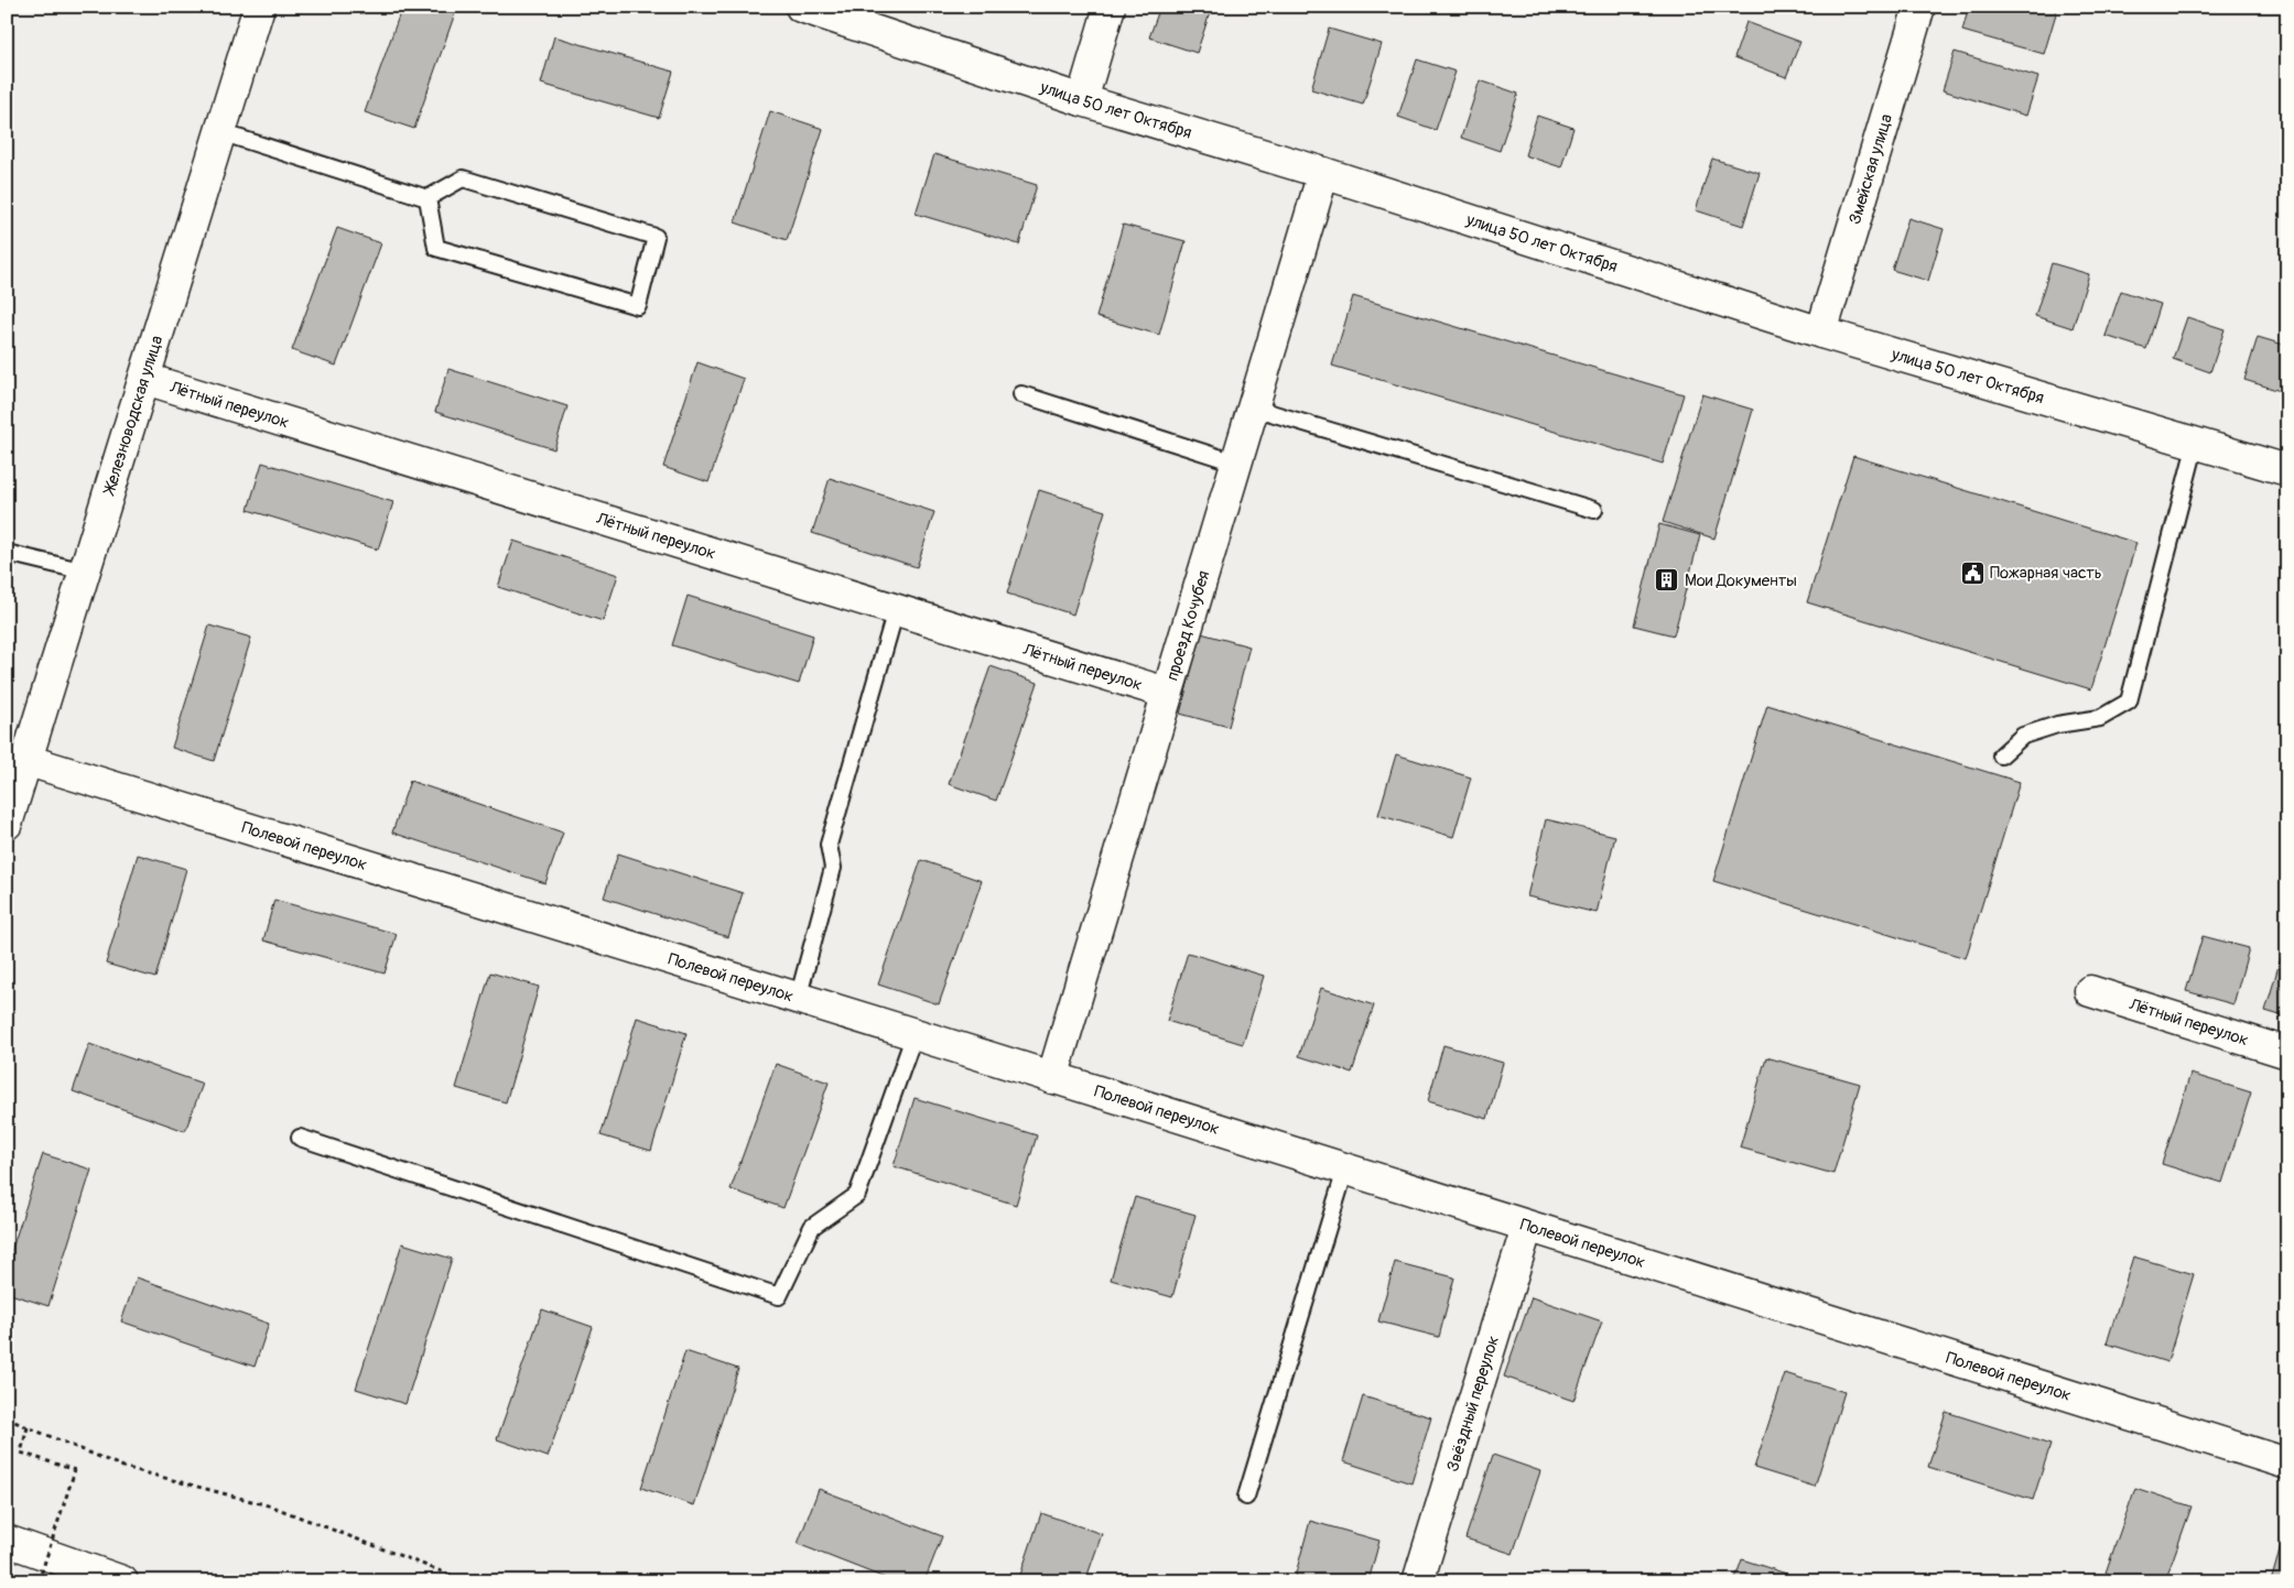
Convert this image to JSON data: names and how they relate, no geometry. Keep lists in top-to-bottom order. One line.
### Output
{"streets":{"main road":["улица 50 лет Октября","Змейская улица","Лётный переулок","Железноводская улица","проезд Кочубея","Полевой переулок","Звёздный переулок"]},"crossings":[["улица 50 лет Октября","Змейская улица"],["улица 50 лет Октября","проезд Кочубея"],["Лётный переулок","Железноводская улица"],["Лётный переулок","проезд Кочубея"],["Железноводская улица","Полевой переулок"],["проезд Кочубея","Полевой переулок"],["Полевой переулок","Звёздный переулок"]],"places":{"public building":["Пожарная часть"],"building":["Мои Документы"]}}
